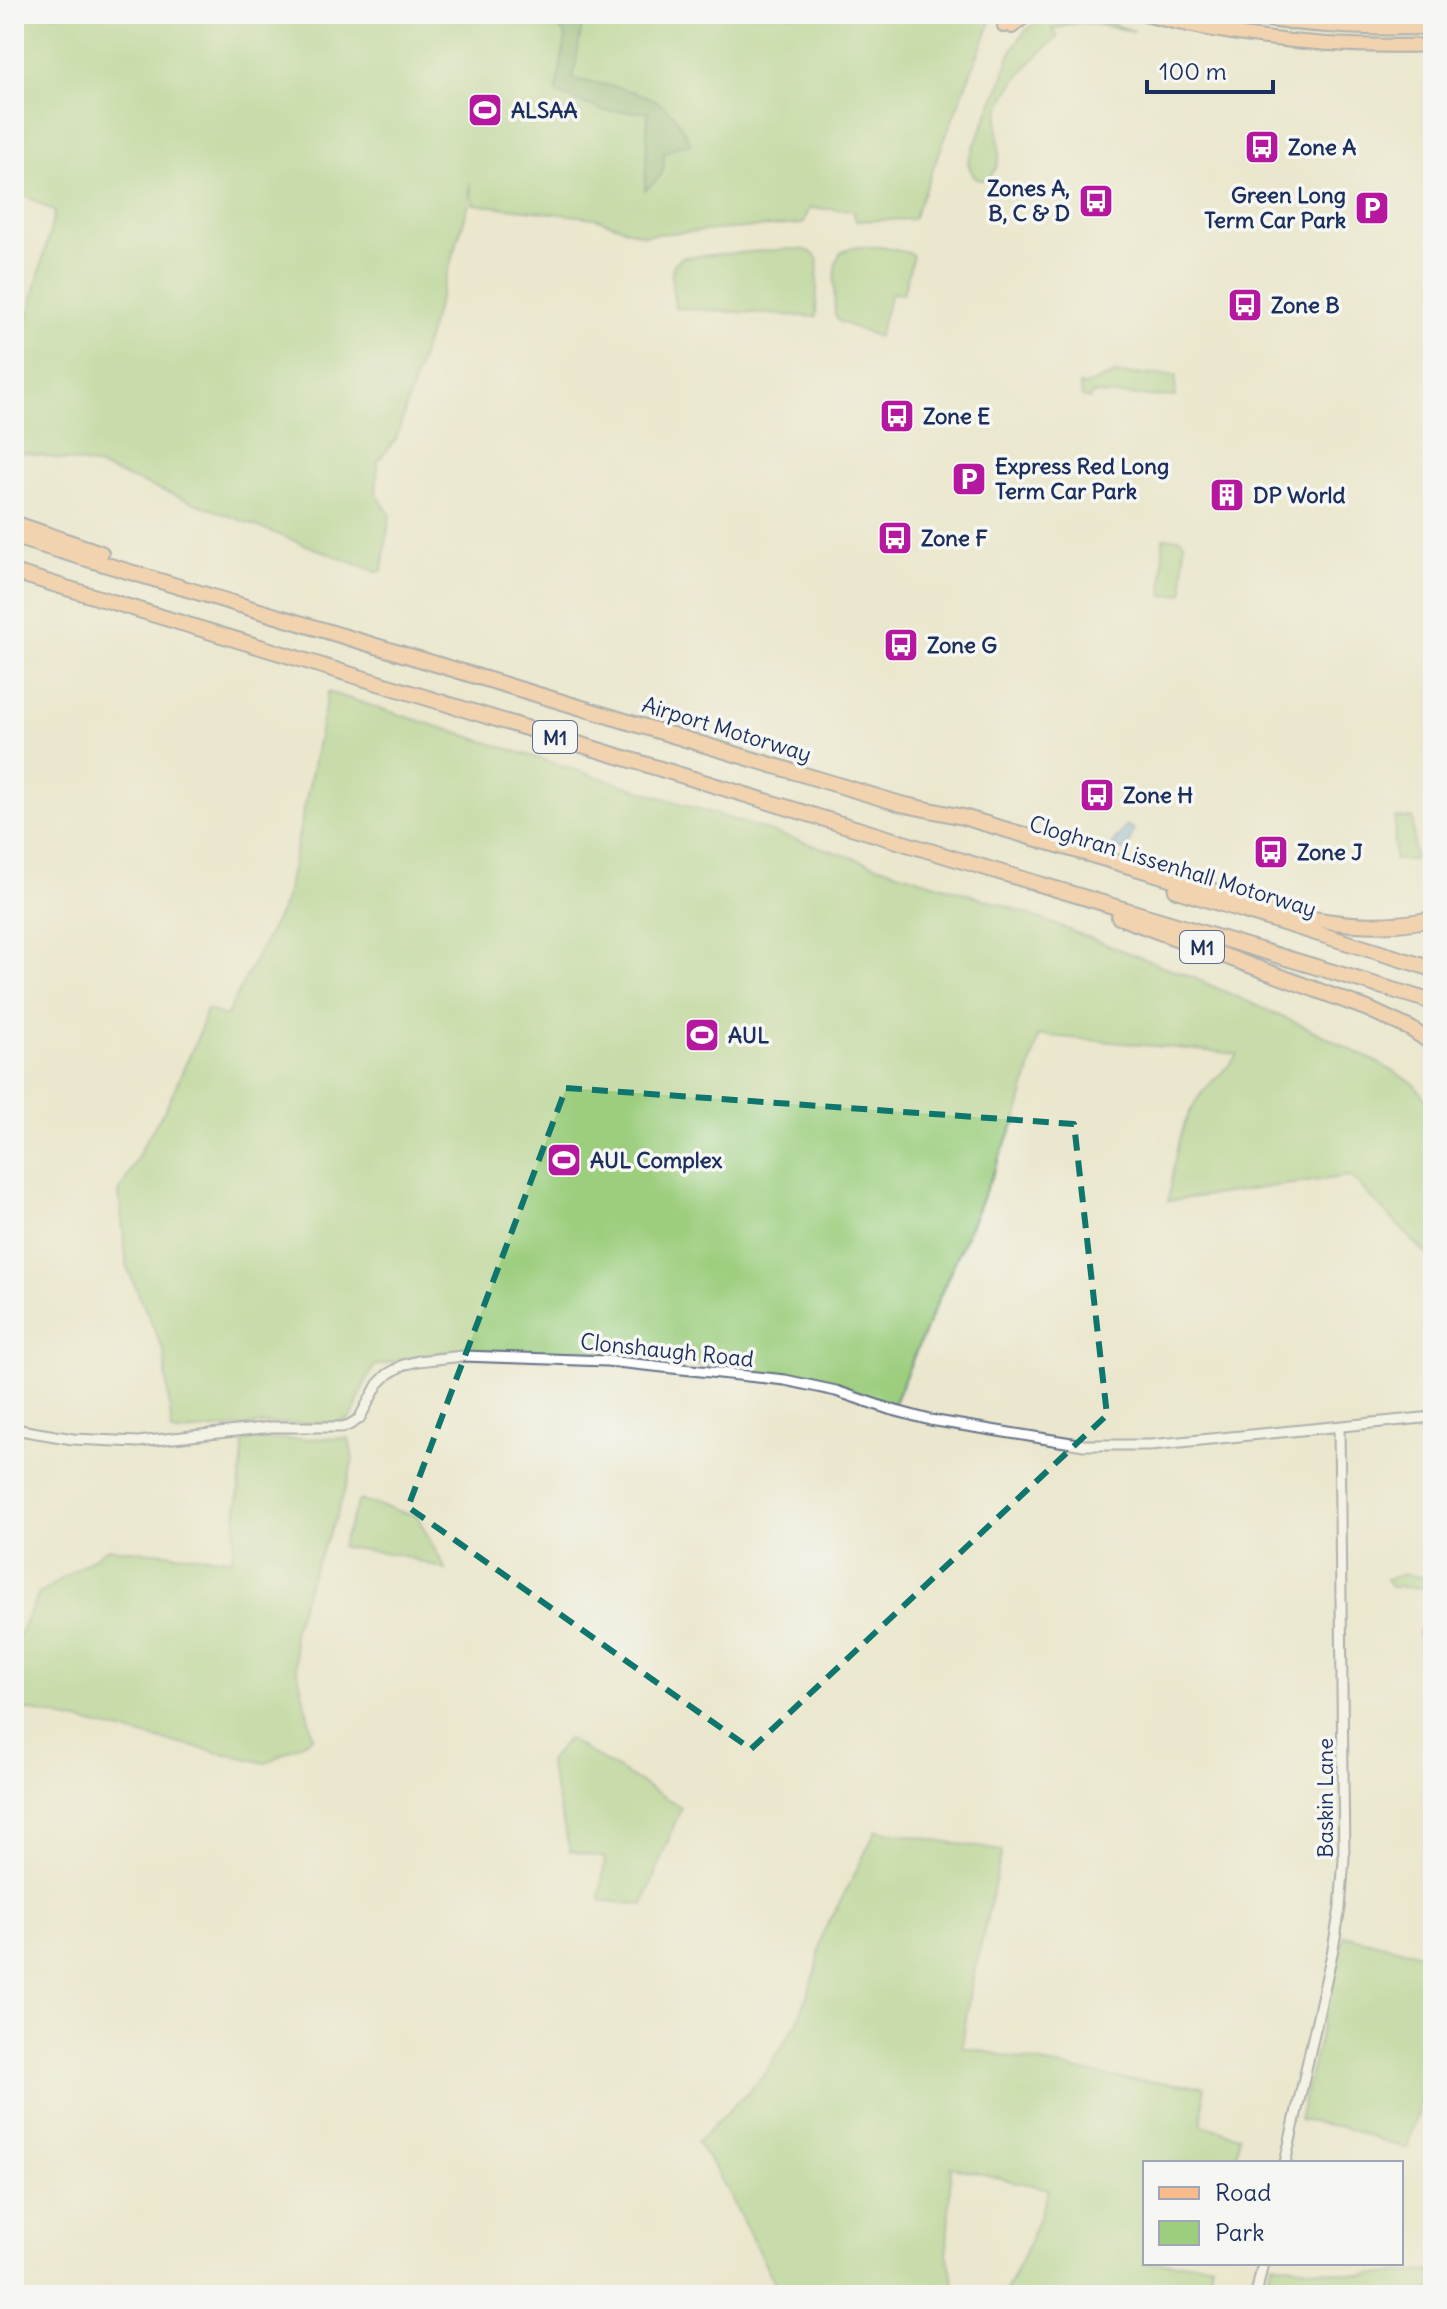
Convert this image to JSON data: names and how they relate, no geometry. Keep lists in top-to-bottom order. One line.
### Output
{"streets":{"highway":["Airport Motorway","M1","Cloghran Lissenhall Motorway"],"street":["Clonshaugh Road","Baskin Lane"]},"crossings":[["Airport Motorway","M1"],["Airport Motorway","Cloghran Lissenhall Motorway"],["Clonshaugh Road","Baskin Lane"]],"places":{"sports":["ALSAA","AUL","AUL Complex"],"bus stop":["Zone A","Zones A, B, C & D","Zone B","Zone E","Zone F","Zone G","Zone H","Zone J"],"parking":["Green Long Term Car Park","Express Red Long Term Car Park"],"building":["DP World"]},"legend":["Road","Park"],"scale_bar":"100 m"}
